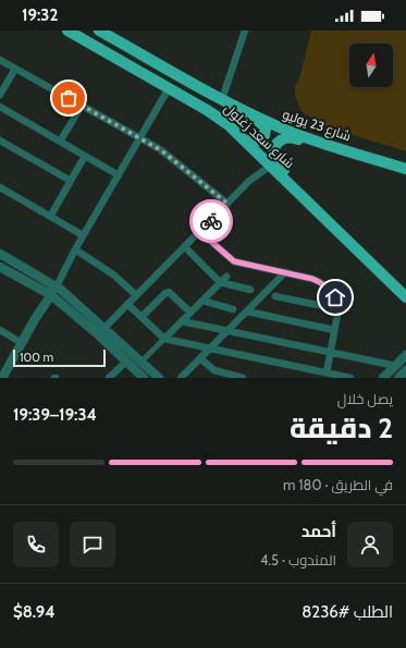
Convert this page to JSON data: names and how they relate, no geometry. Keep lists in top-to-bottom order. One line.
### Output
{"streets":{"main road":["شارع 23 يوليو","شارع سعد زغلول"]},"crossings":[["شارع 23 يوليو","شارع سعد زغلول"]],"scale_bar":"100 m","north":"top","page":{"status":"19:32","scale":"100 m","heading":["2 دقيقة","يصل خلال","19:34–19:39"],"panel":["أحمد","المندوب · 4.5","الطلب #8236","$8.94"],"bar":"في الطريق · 180 m"}}
